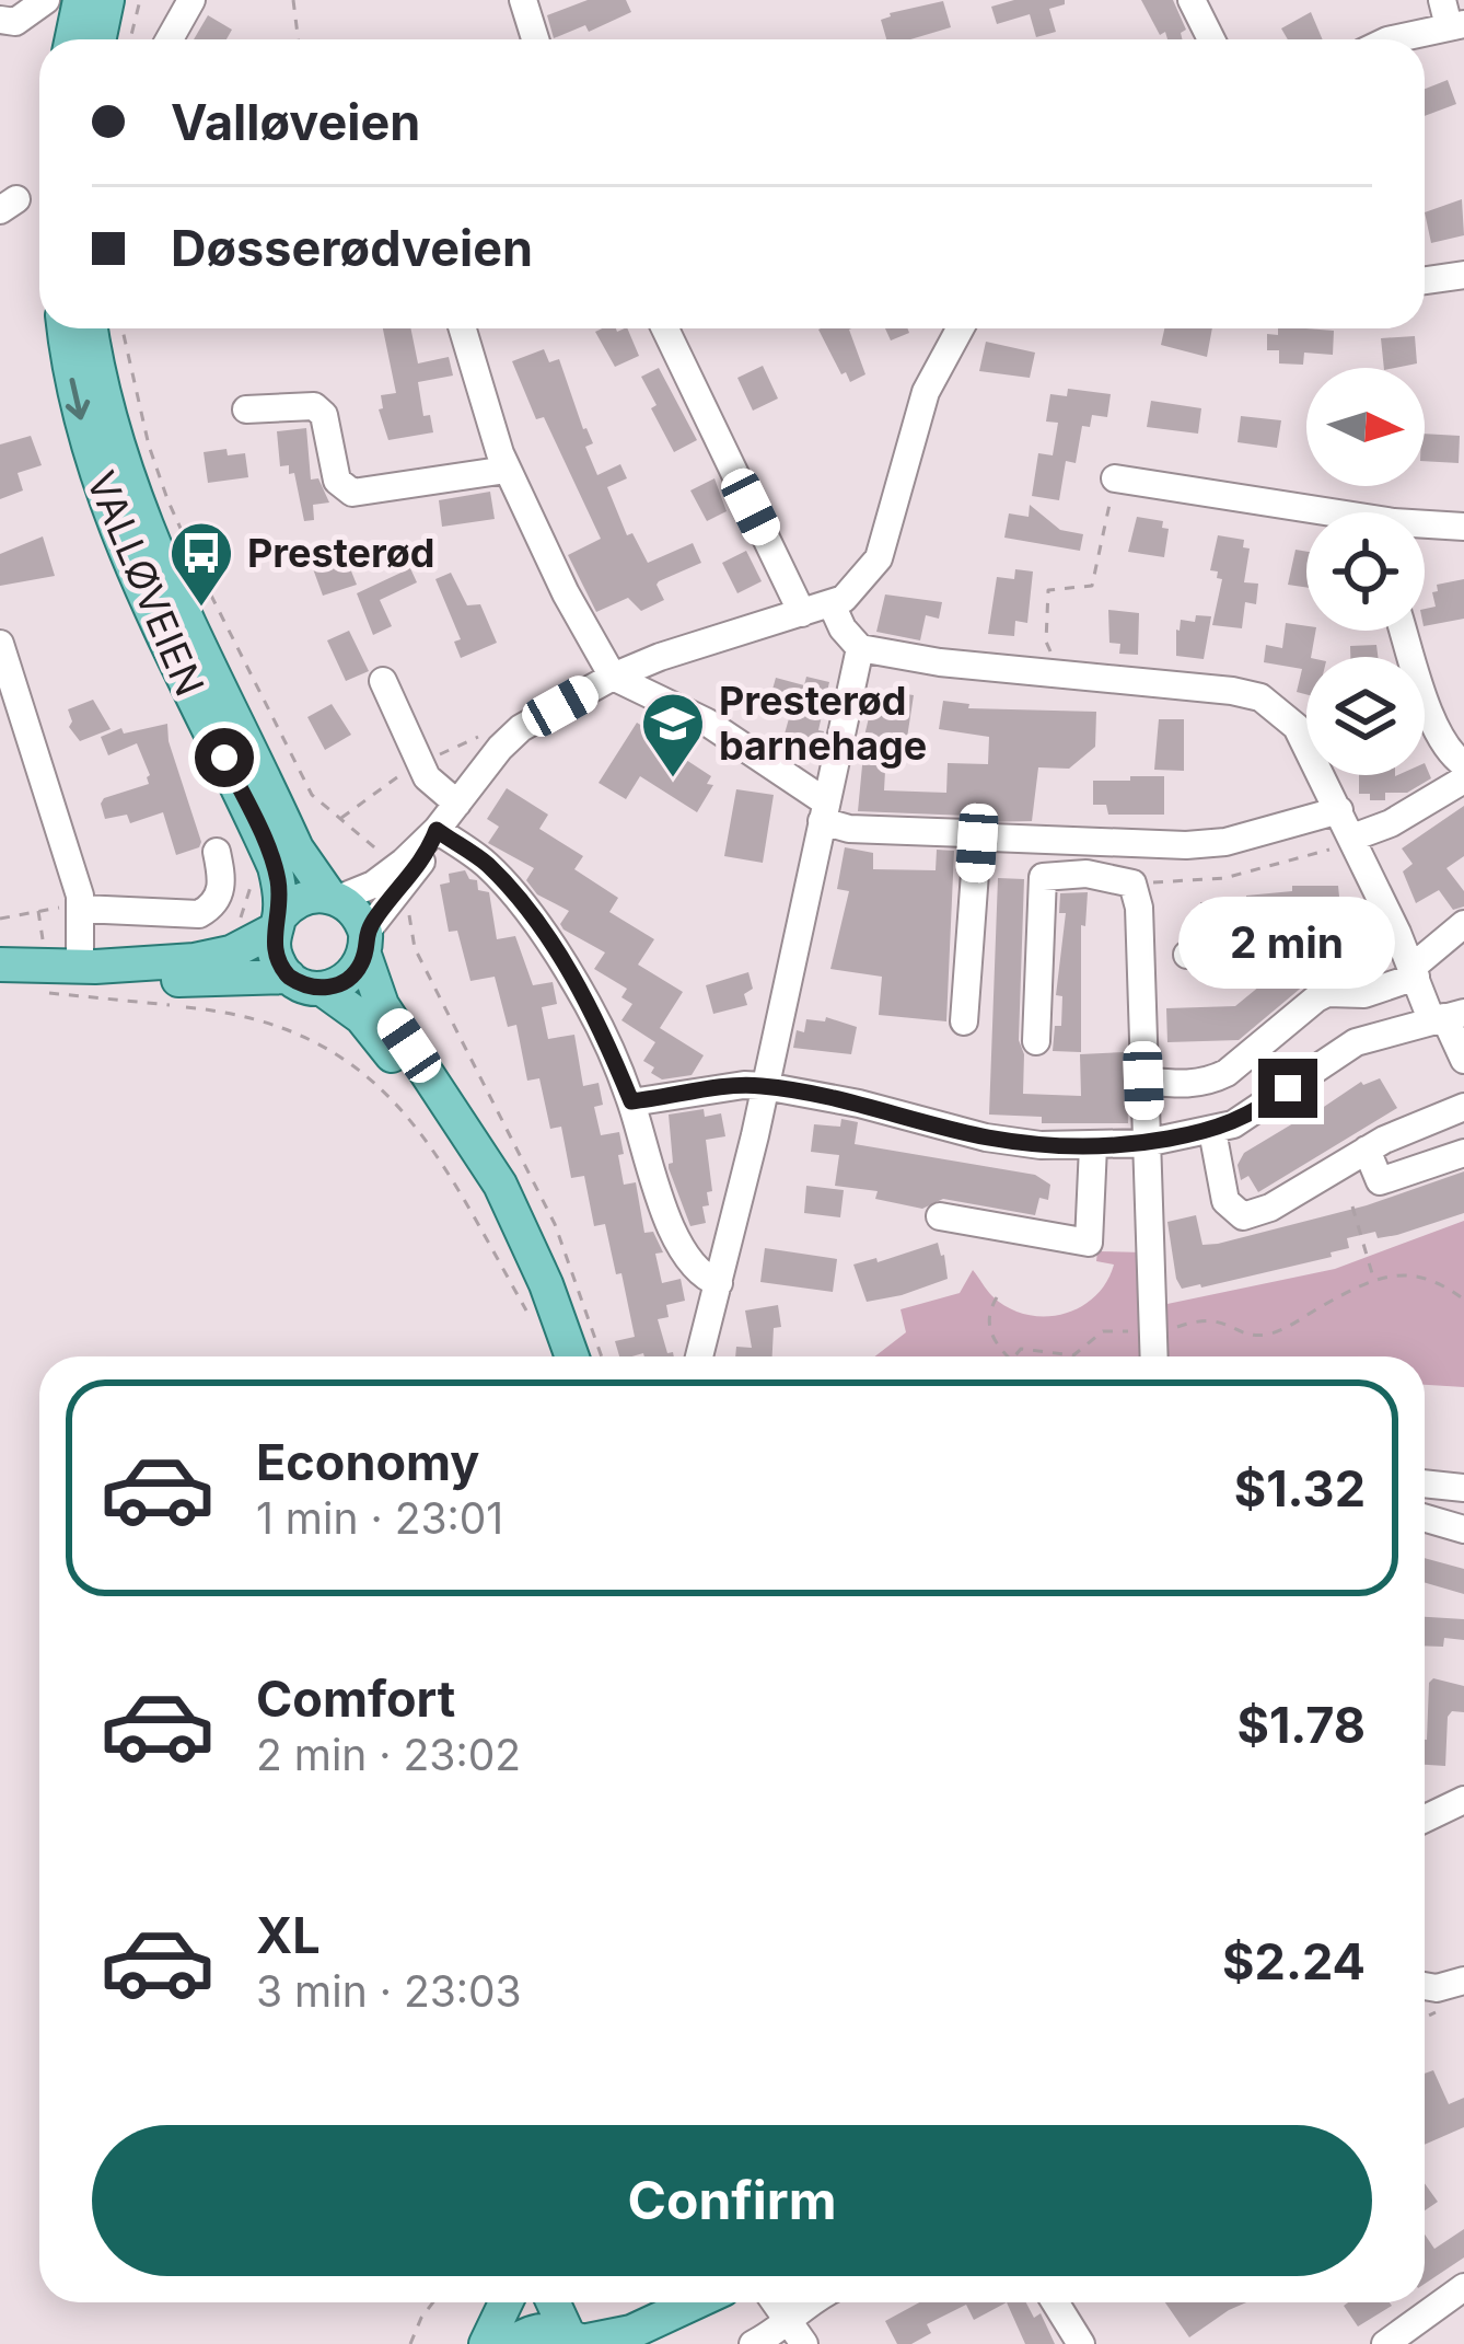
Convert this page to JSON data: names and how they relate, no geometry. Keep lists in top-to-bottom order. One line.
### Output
{"streets":{"main road":["VALLØVEIEN"]},"places":{"bus stop":["Presterød"],"school or university":["Presterød barnehage"]},"north":"right","page":{"banner":["Valløveien","Døsserødveien"],"bubble":"2 min","list":[{"name":"Economy","note":"1 min · 23:01","value":"$1.32"},{"name":"Comfort","note":"2 min · 23:02","value":"$1.78"},{"name":"XL","note":"3 min · 23:03","value":"$2.24"}],"buttons":"Confirm"}}
